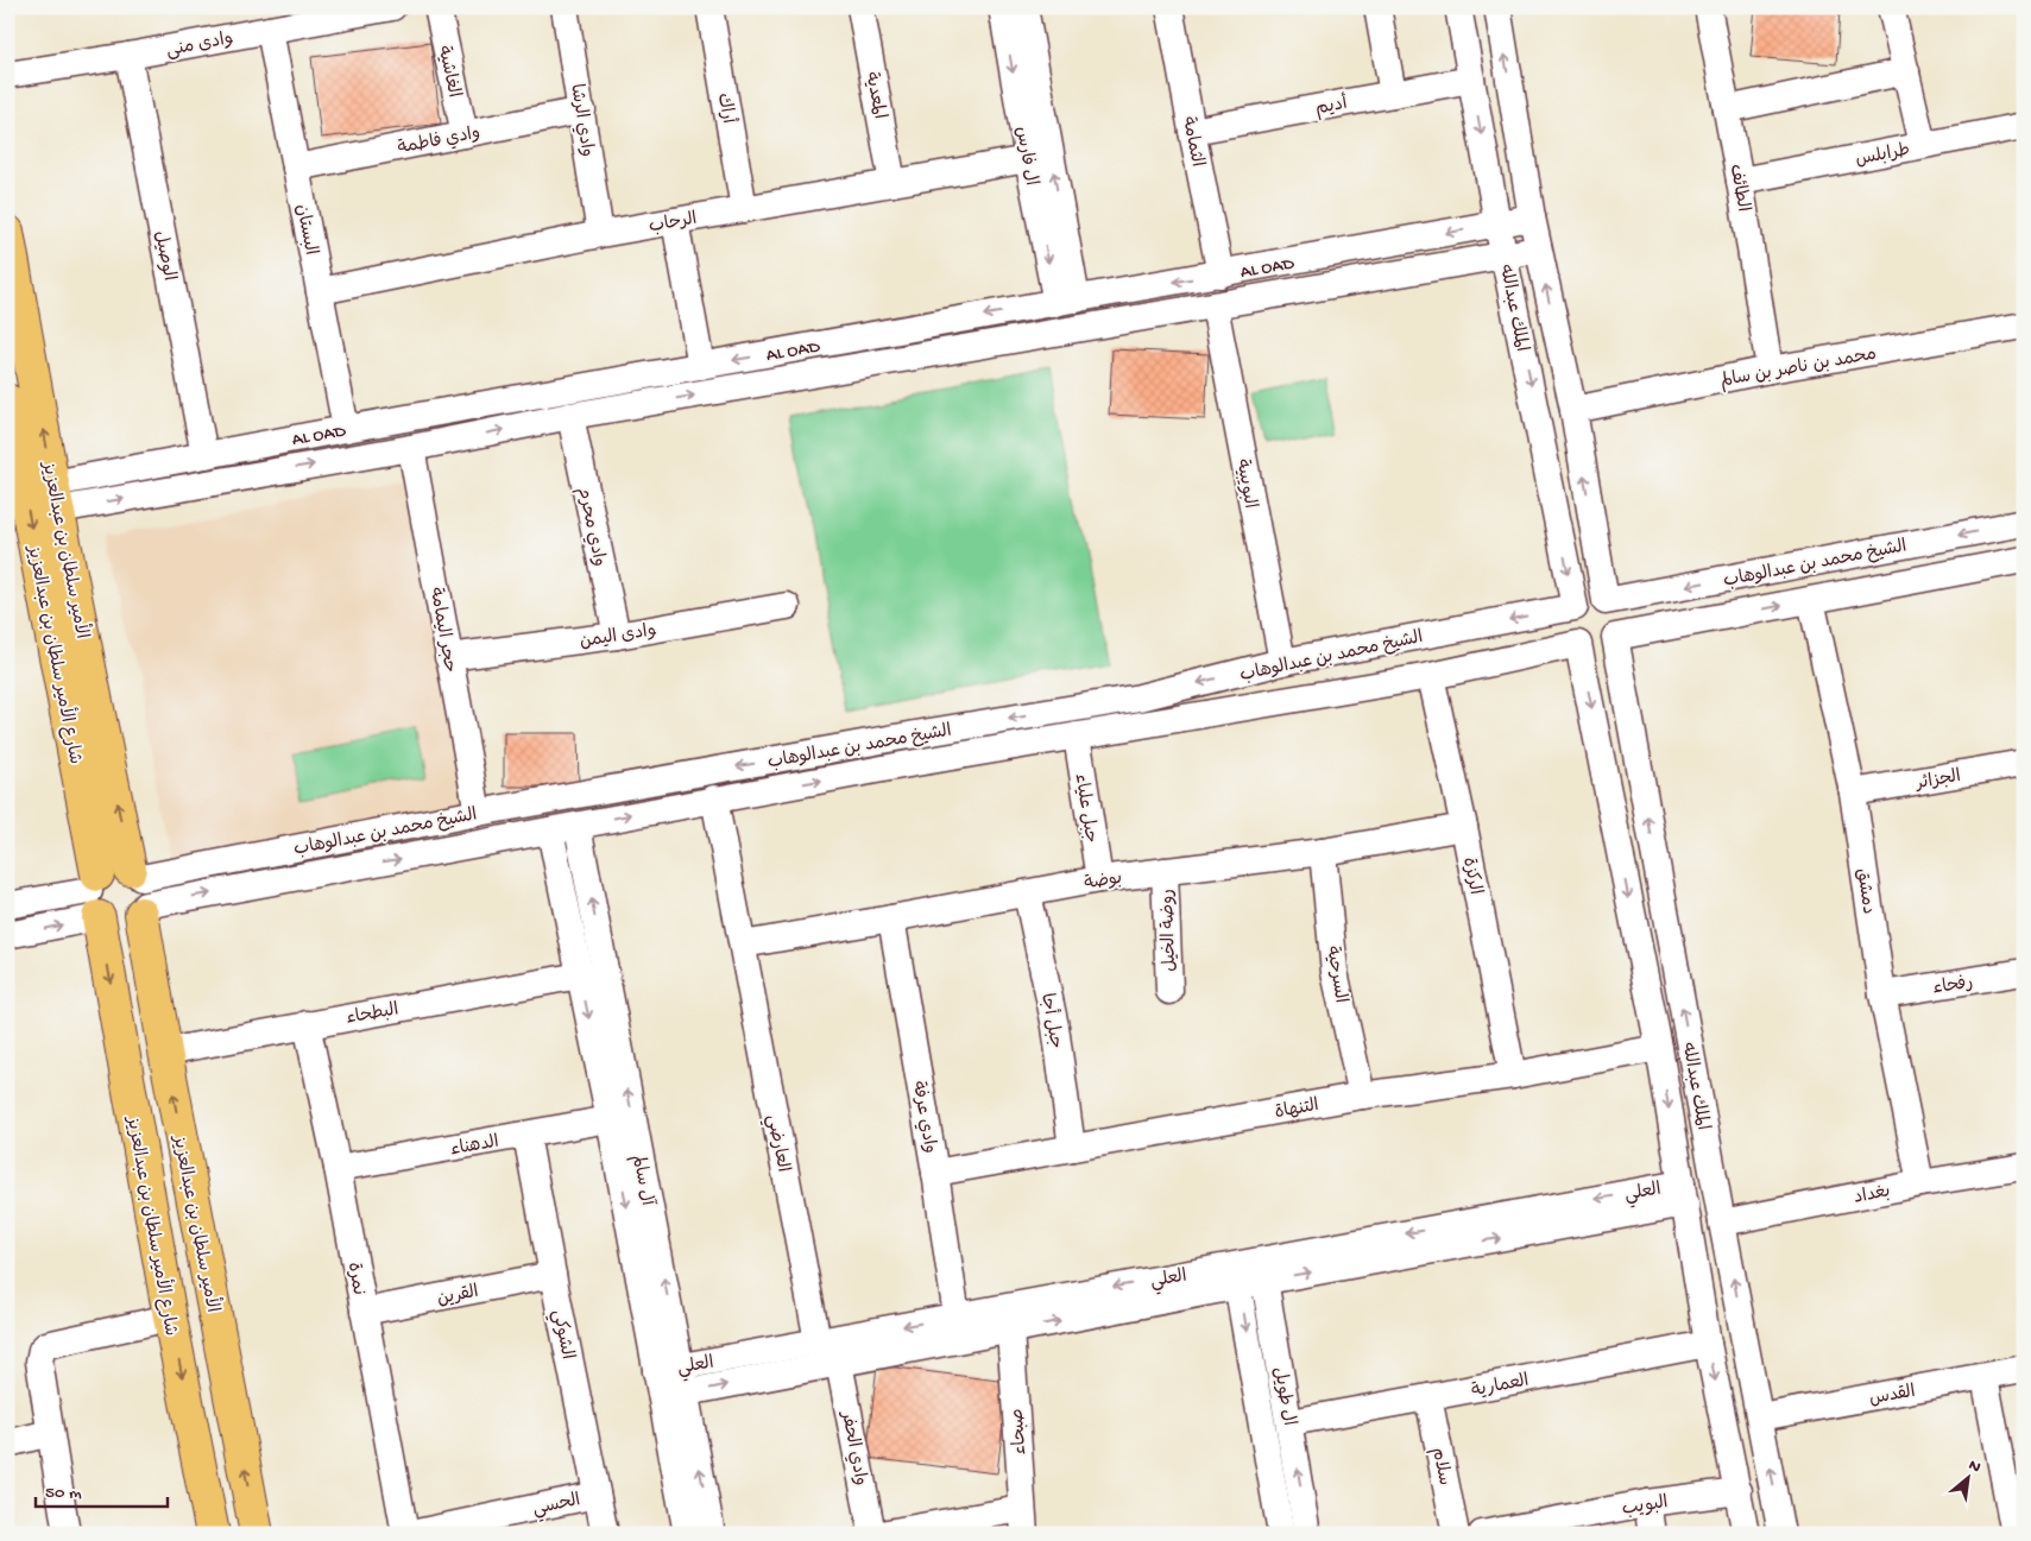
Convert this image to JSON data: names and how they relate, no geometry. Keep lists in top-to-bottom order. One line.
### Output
{"streets":{"main road":["الأمير سلطان بن عبدالعزيز","شارع الأمير سلطان بن عبدالعزيز"],"street":["وادى منى","الغاشية","المعدية","أديم","أراك","وادي الرشا","وادي فاطمة","الثمامة","طرابلس","ال فارس","الطائف","الرحاب","البستان","الوصيل","AL OAD","الملك عبدالله","محمد بن ناصر بن سالم","البويبية","وادي محرم","الشيخ محمد بن عبدالوهاب","حجر اليمامة","وادى اليمن","الجزائر","جبل علياء","الركزة","بوضة","دمشق","روضة الخيل","السرحية","رفحاء","البطحاء","جبل أجا","التنهاة","وادي عرفة","العارضي","الدهناء","آل سالم","العلي","بغداد","نمرة","القرين","الشوكي","العمارية","القدس","ال طويل","صبحاء","وادي الحفر","سلام","الحسي","البويب"]},"crossings":[["وادى منى","البستان"],["وادى منى","الوصيل"],["الغاشية","وادي فاطمة"],["المعدية","الرحاب"],["أديم","الثمامة"],["أديم","الملك عبدالله"],["أراك","الرحاب"],["وادي الرشا","وادي فاطمة"],["وادي الرشا","الرحاب"],["وادي فاطمة","البستان"],["الثمامة","AL OAD"],["طرابلس","الطائف"],["ال فارس","الرحاب"],["ال فارس","AL OAD"],["الطائف","محمد بن ناصر بن سالم"],["الرحاب","البستان"],["البستان","AL OAD"],["الوصيل","AL OAD"],["AL OAD","الملك عبدالله"],["AL OAD","البويبية"],["AL OAD","وادي محرم"],["AL OAD","الأمير سلطان بن عبدالعزيز"],["AL OAD","حجر اليمامة"],["الملك عبدالله","محمد بن ناصر بن سالم"],["الملك عبدالله","الشيخ محمد بن عبدالوهاب"],["الملك عبدالله","التنهاة"],["الملك عبدالله","العلي"],["الملك عبدالله","بغداد"],["الملك عبدالله","العمارية"],["الملك عبدالله","القدس"],["الملك عبدالله","البويب"],["البويبية","الشيخ محمد بن عبدالوهاب"],["وادي محرم","وادى اليمن"],["الأمير سلطان بن عبدالعزيز","الشيخ محمد بن عبدالوهاب"],["الأمير سلطان بن عبدالعزيز","البطحاء"],["الشيخ محمد بن عبدالوهاب","حجر اليمامة"],["الشيخ محمد بن عبدالوهاب","جبل علياء"],["الشيخ محمد بن عبدالوهاب","الركزة"],["الشيخ محمد بن عبدالوهاب","دمشق"],["الشيخ محمد بن عبدالوهاب","العارضي"],["الشيخ محمد بن عبدالوهاب","آل سالم"],["حجر اليمامة","وادى اليمن"],["الجزائر","دمشق"],["جبل علياء","بوضة"],["الركزة","بوضة"],["الركزة","التنهاة"],["بوضة","روضة الخيل"],["بوضة","السرحية"],["بوضة","جبل أجا"],["بوضة","وادي عرفة"],["بوضة","العارضي"],["دمشق","رفحاء"],["دمشق","بغداد"],["السرحية","التنهاة"],["البطحاء","آل سالم"],["البطحاء","نمرة"],["جبل أجا","التنهاة"],["التنهاة","وادي عرفة"],["وادي عرفة","العلي"],["العارضي","العلي"],["الدهناء","آل سالم"],["الدهناء","نمرة"],["الدهناء","الشوكي"],["آل سالم","العلي"],["العلي","ال طويل"],["العلي","صبحاء"],["العلي","وادي الحفر"],["نمرة","القرين"],["القرين","الشوكي"],["الشوكي","الحسي"],["العمارية","ال طويل"],["العمارية","سلام"]],"one_way":["الأمير سلطان بن عبدالعزيز","شارع الأمير سلطان بن عبدالعزيز"],"scale_bar":"50 m","north":"top right"}
